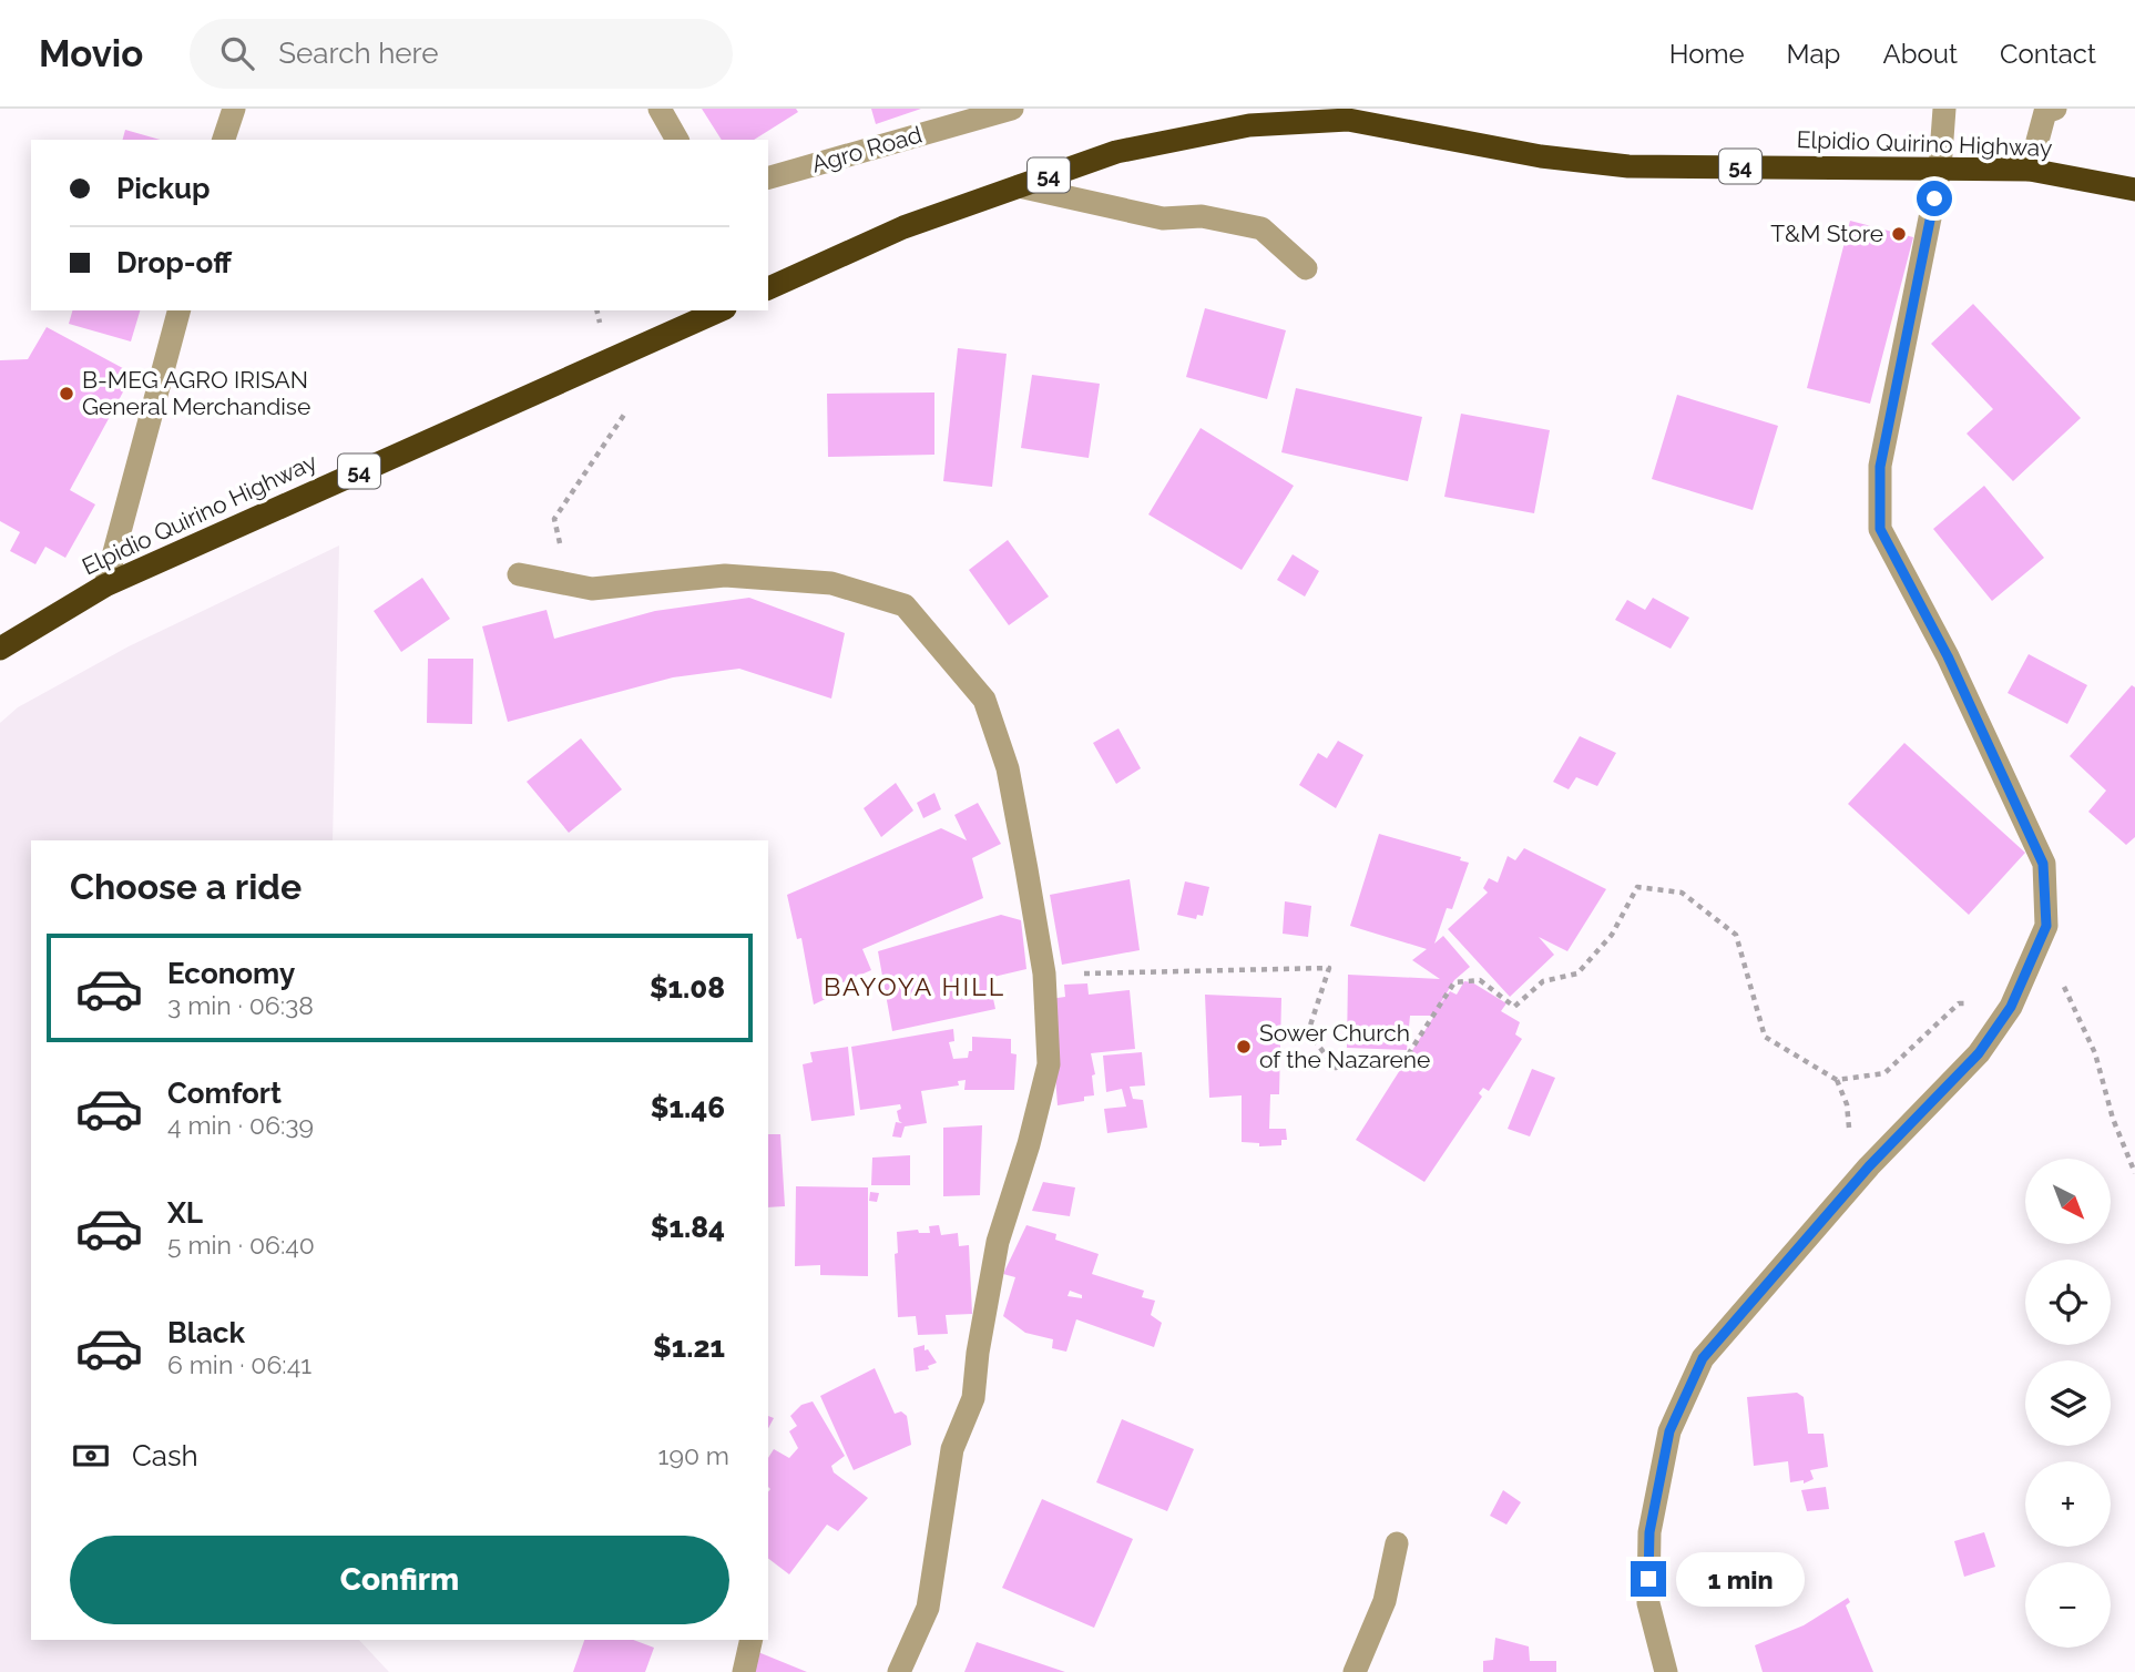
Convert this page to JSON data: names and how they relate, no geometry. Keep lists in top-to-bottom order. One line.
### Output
{"streets":{"highway":["Elpidio Quirino Highway","54"],"street":["Agro Road"]},"districts":["BAYOYA HILL"],"places":["T&M Store","B-MEG AGRO IRISAN General Merchandise","Sower Church of the Nazarene"],"north":"bottom right","page":{"header":"Movio","search":"Search here","nav":["Home","Map","About","Contact"],"banner":["Pickup","Drop-off"],"heading":"Choose a ride","list":[{"name":"Economy","note":"3 min · 06:38","value":"$1.08"},{"name":"Comfort","note":"4 min · 06:39","value":"$1.46"},{"name":"XL","note":"5 min · 06:40","value":"$1.84"},{"name":"Black","note":"6 min · 06:41","value":"$1.21"}],"map_buttons":["+","−"],"pay":["Cash","190 m"],"buttons":"Confirm","bubble":"1 min"}}
